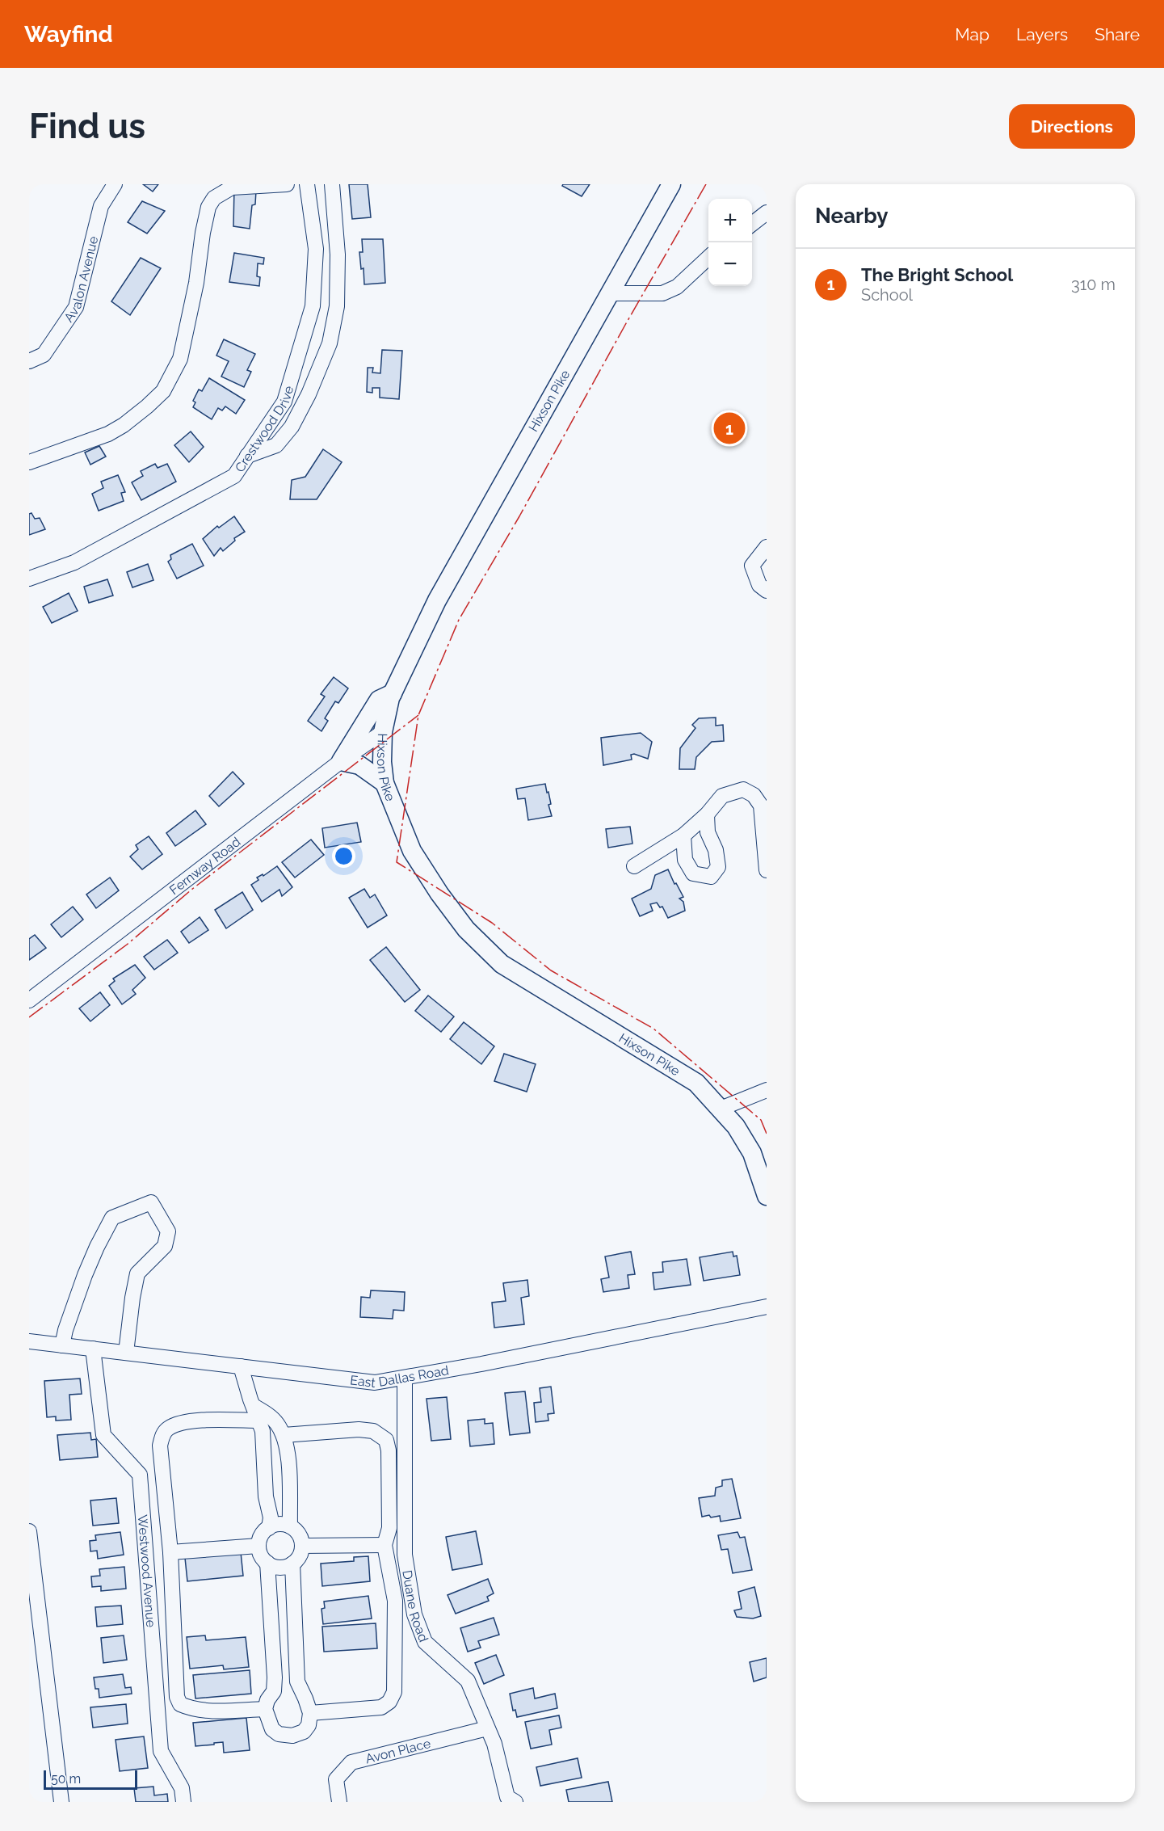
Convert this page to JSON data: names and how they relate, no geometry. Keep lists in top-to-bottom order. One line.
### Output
{"streets":{"main road":["Hixson Pike"],"street":["Avalon Avenue","Crestwood Drive","Fernway Road","East Dallas Road","Westwood Avenue","Duane Road","Avon Place"]},"crossings":[["Hixson Pike","Fernway Road"],["East Dallas Road","Westwood Avenue"],["East Dallas Road","Duane Road"],["Duane Road","Avon Place"]],"scale_bar":"50 m","page":{"header":"Wayfind","nav":["Map","Layers","Share"],"buttons":"Directions","title":"Find us","heading":"Nearby","map_buttons":["+","−"],"list":[{"mark":"1","name":"The Bright School","note":"School","value":"310 m"}],"pins":"1","scale":"50 m"}}
